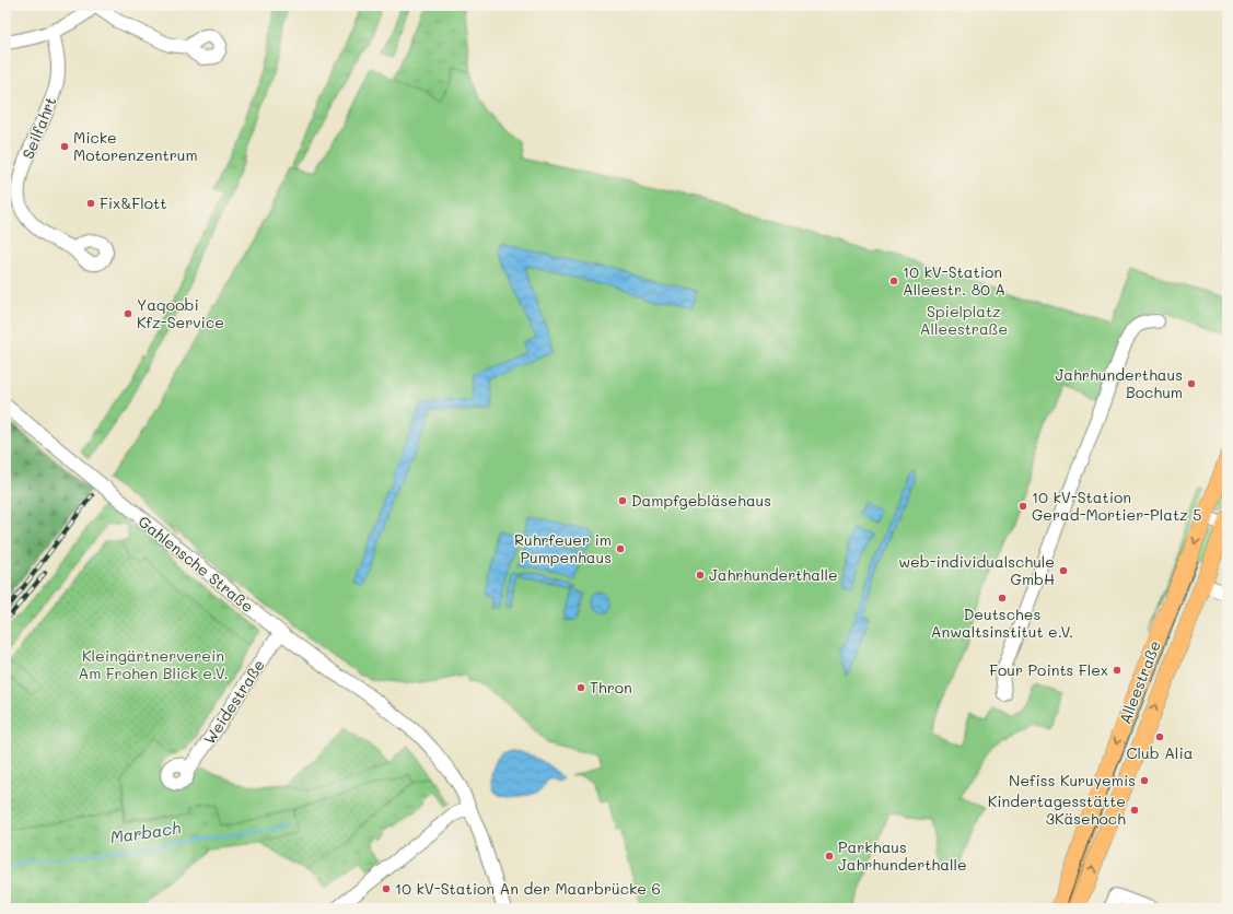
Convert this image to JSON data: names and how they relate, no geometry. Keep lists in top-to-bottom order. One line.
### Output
{"streets":{"main road":["Alleestraße"],"street":["Seilfahrt","Gahlensche Straße","Weidestraße"]},"crossings":[["Gahlensche Straße","Weidestraße"]],"water":["Marbach"],"parks":["Spielplatz Alleestraße","Kleingärtnerverein Am Frohen Blick e.V."],"places":["Micke Motorenzentrum","Fix&Flott","10 kV-Station Alleestr. 80 A","Yaqoobi Kfz-Service","Jahrhunderthaus Bochum","Dampfgebläsehaus","10 kV-Station Gerad-Mortier-Platz 5","Ruhrfeuer im Pumpenhaus","web-individualschule GmbH","Jahrhunderthalle","Deutsches Anwaltsinstitut e.V.","Four Points Flex","Thron","Club Alia","Nefiss Kuruyemis","Kindertagesstätte 3Käsehoch","Parkhaus Jahrhunderthalle","10 kV-Station An der Maarbrücke 6"]}
